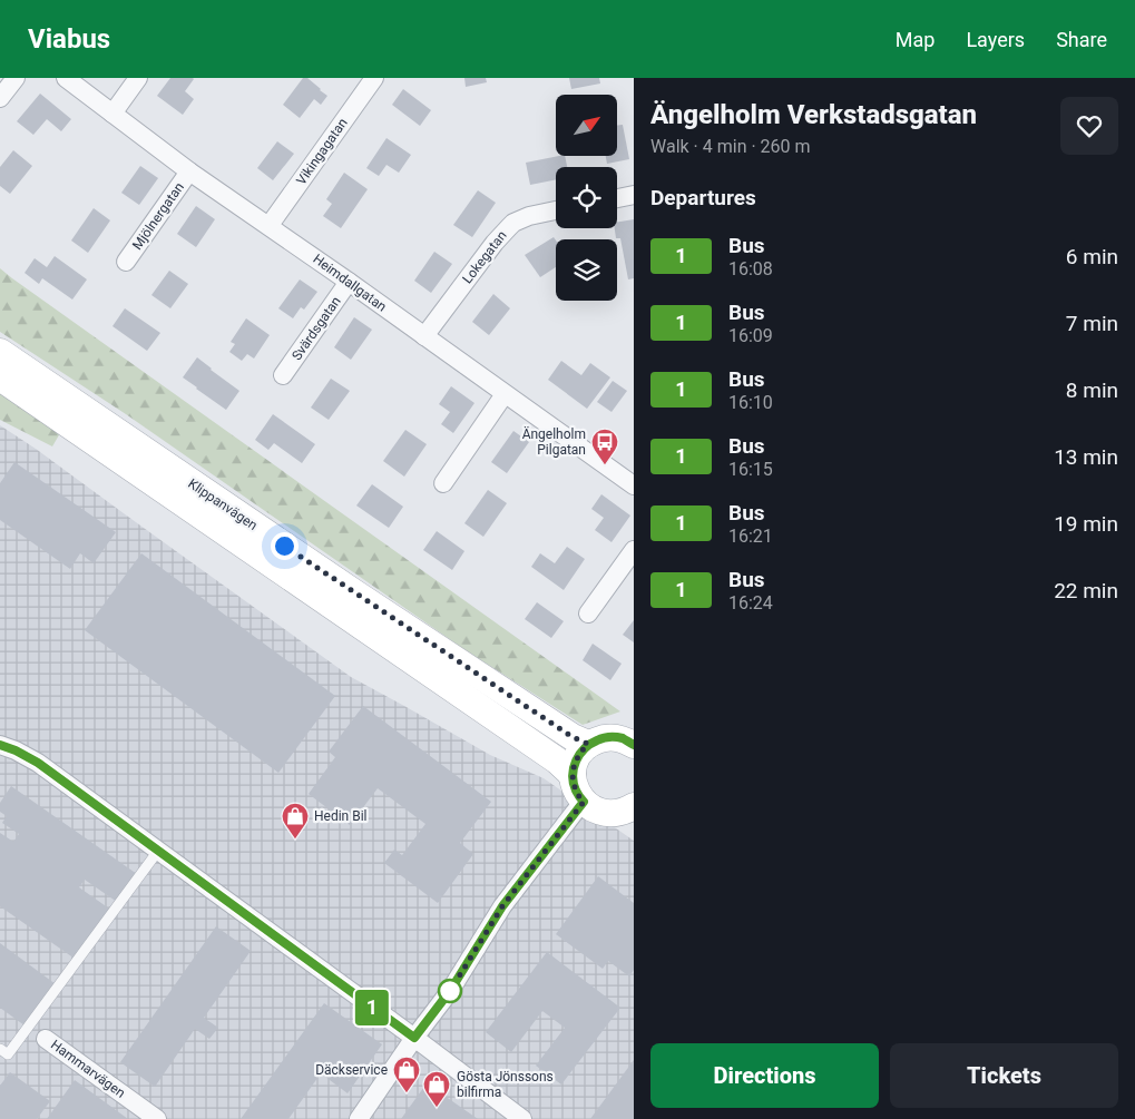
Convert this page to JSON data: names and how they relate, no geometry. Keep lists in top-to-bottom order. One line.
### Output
{"streets":{"main road":["Klippanvägen"],"street":["Vikingagatan","Mjölnergatan","Lokegatan","Heimdallgatan","Svärdsgatan","Hammarvägen"]},"crossings":[["Vikingagatan","Heimdallgatan"],["Mjölnergatan","Heimdallgatan"],["Lokegatan","Heimdallgatan"],["Heimdallgatan","Svärdsgatan"]],"places":{"bus stop":["Ängelholm Pilgatan"],"shop":["Hedin Bil","Däckservice","Gösta Jönssons bilfirma"]},"lines":["bus line 1"],"north":"top right","page":{"header":"Viabus","nav":["Map","Layers","Share"],"on_map":"1","heading":[["Ängelholm Verkstadsgatan","Walk · 4 min · 260 m"],"Departures"],"list":[{"mark":"1","name":"Bus","note":"16:08","value":"6 min"},{"mark":"1","name":"Bus","note":"16:09","value":"7 min"},{"mark":"1","name":"Bus","note":"16:10","value":"8 min"},{"mark":"1","name":"Bus","note":"16:15","value":"13 min"},{"mark":"1","name":"Bus","note":"16:21","value":"19 min"},{"mark":"1","name":"Bus","note":"16:24","value":"22 min"}],"buttons":["Directions","Tickets"]}}
